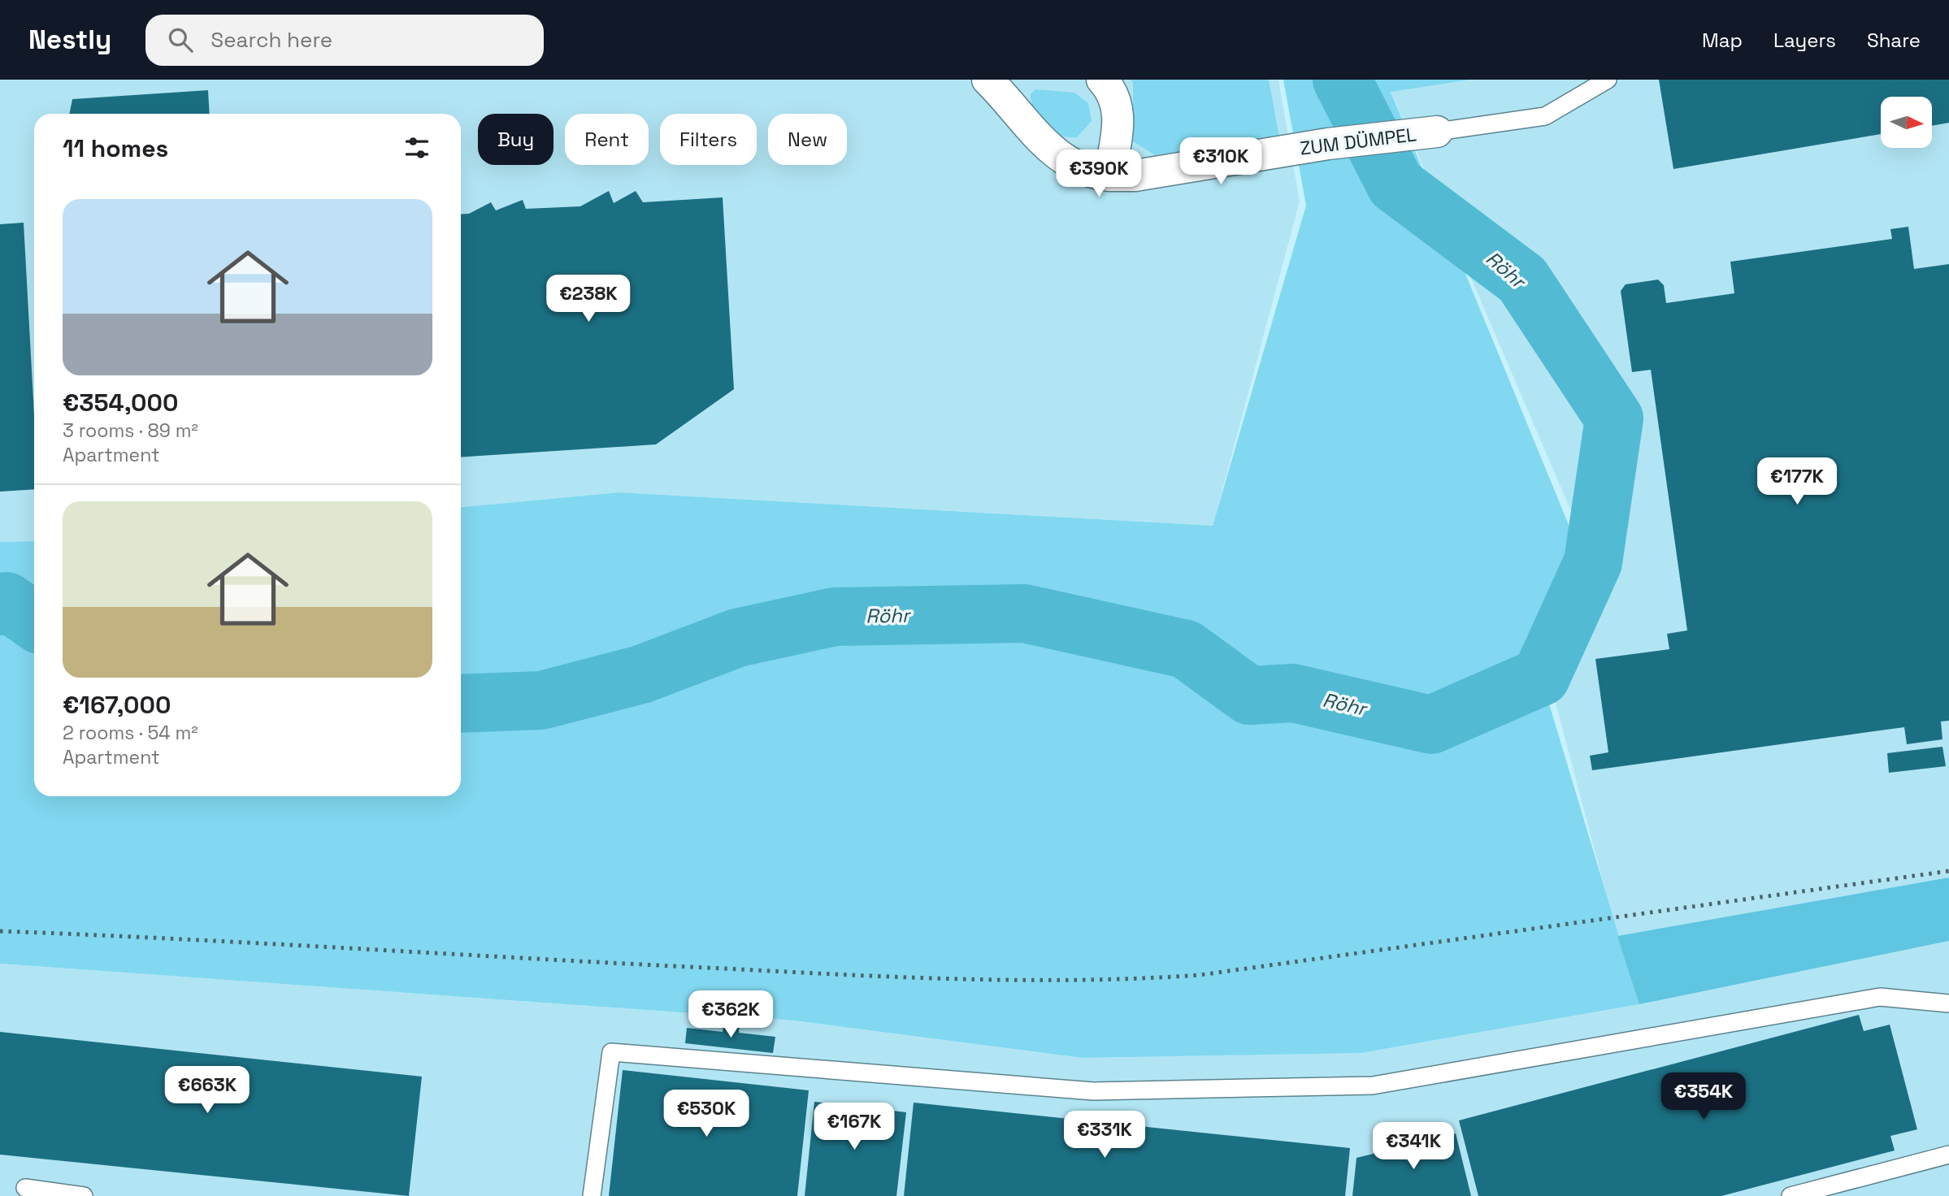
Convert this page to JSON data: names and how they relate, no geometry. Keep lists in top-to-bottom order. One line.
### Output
{"streets":{"street":["ZUM DÜMPEL"]},"water":["Röhr"],"north":"right","page":{"header":"Nestly","search":"Search here","nav":["Map","Layers","Share"],"chip":["Buy","Rent","Filters","New"],"heading":"11 homes","price":["€310K","€390K","€238K","€177K","€362K","€663K","€354K","€530K","€167K","€331K","€341K"],"list":[{"name":"€354,000","note":"3 rooms · 89 m² · Apartment"},{"name":"€167,000","note":"2 rooms · 54 m² · Apartment"}]}}
